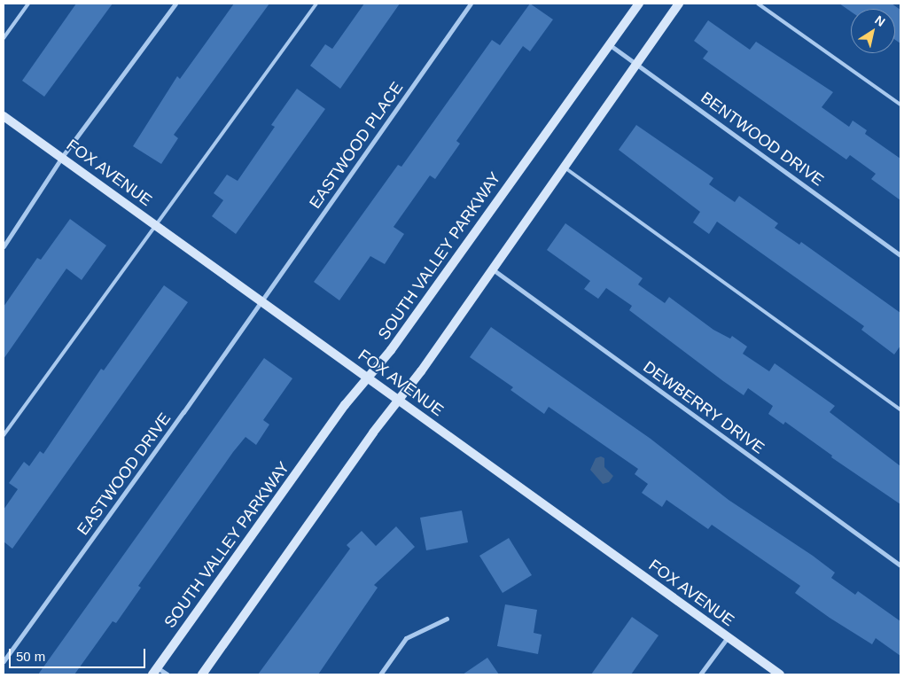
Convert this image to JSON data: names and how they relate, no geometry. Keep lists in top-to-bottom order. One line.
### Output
{"streets":{"main road":["FOX AVENUE","SOUTH VALLEY PARKWAY"],"street":["BENTWOOD DRIVE","EASTWOOD PLACE","DEWBERRY DRIVE","EASTWOOD DRIVE"]},"crossings":[["BENTWOOD DRIVE","SOUTH VALLEY PARKWAY"],["EASTWOOD PLACE","FOX AVENUE"],["EASTWOOD PLACE","EASTWOOD DRIVE"],["FOX AVENUE","SOUTH VALLEY PARKWAY"],["FOX AVENUE","EASTWOOD DRIVE"]],"scale_bar":"50 m","north":"top right"}
